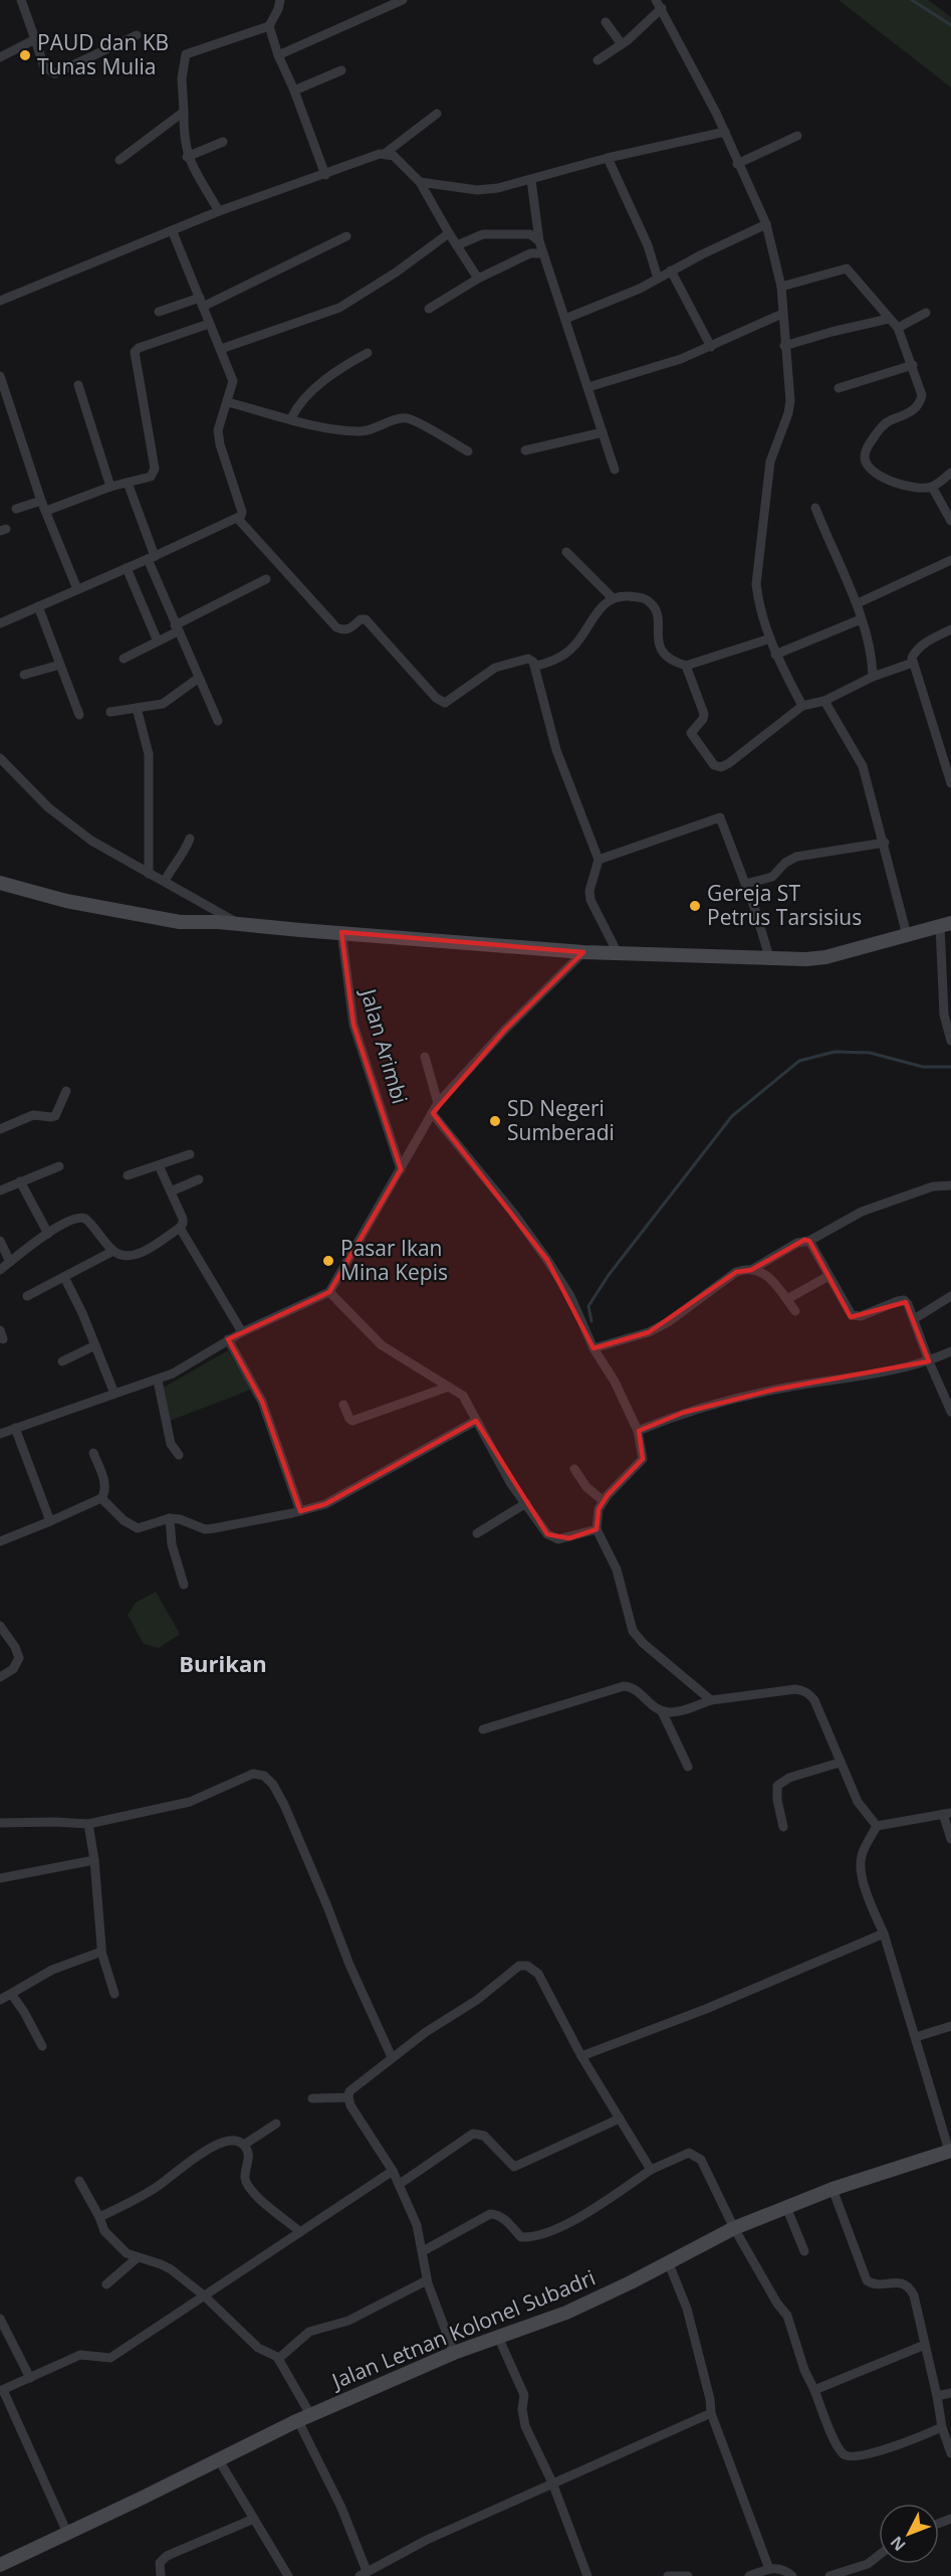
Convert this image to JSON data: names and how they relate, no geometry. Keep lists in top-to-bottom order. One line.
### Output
{"streets":{"main road":["Jalan Letnan Kolonel Subadri"],"street":["Jalan Arimbi"]},"districts":["Burikan"],"places":["PAUD dan KB Tunas Mulia","Gereja ST Petrus Tarsisius","SD Negeri Sumberadi","Pasar Ikan Mina Kepis"],"north":"bottom left"}
